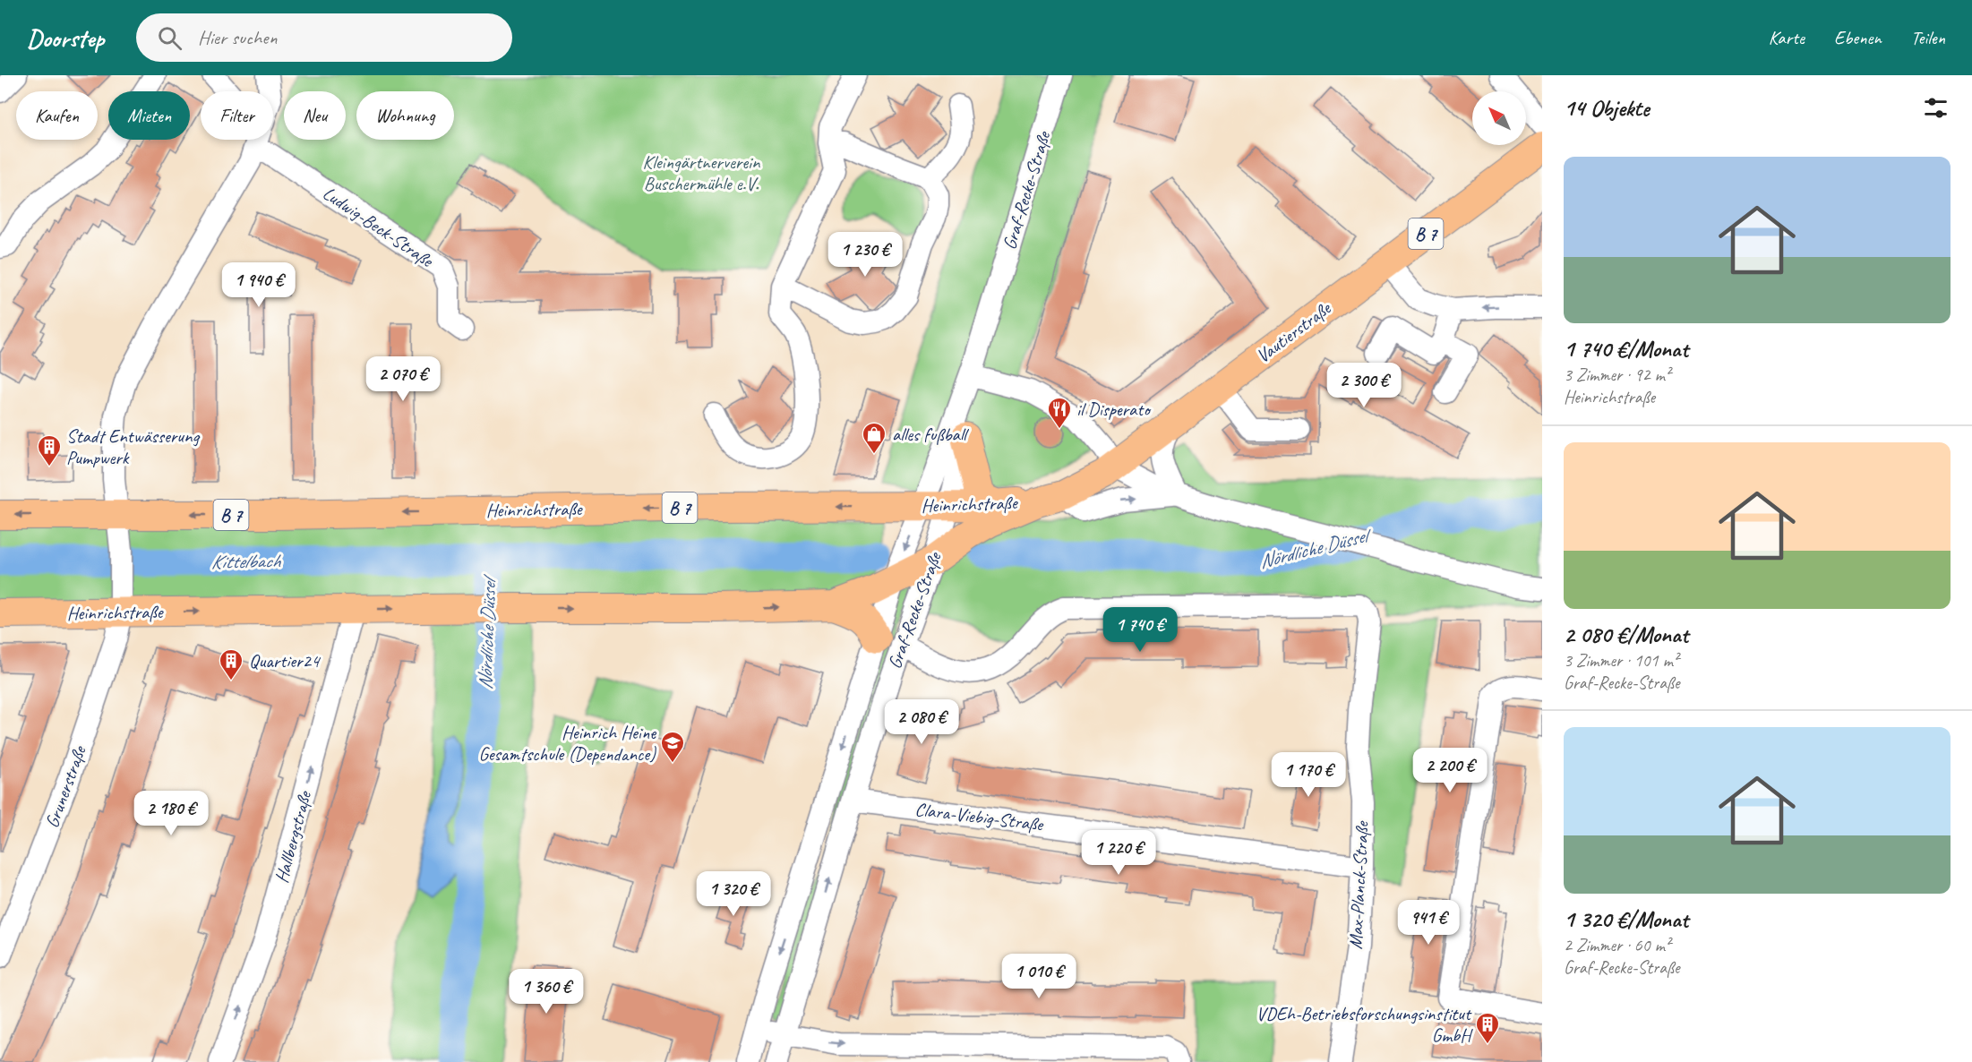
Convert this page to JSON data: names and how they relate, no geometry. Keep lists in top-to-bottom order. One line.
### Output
{"streets":{"main road":["B 7","Vautierstraße","Heinrichstraße"],"street":["Graf-Recke-Straße","Ludwig-Beck-Straße","Grunerstraße","Clara-Viebig-Straße","Hallbergstraße","Max-Planck-Straße"]},"crossings":[["Graf-Recke-Straße","B 7"],["Graf-Recke-Straße","Heinrichstraße"],["Graf-Recke-Straße","Clara-Viebig-Straße"],["Graf-Recke-Straße","Max-Planck-Straße"],["B 7","Heinrichstraße"],["B 7","Max-Planck-Straße"],["Vautierstraße","Heinrichstraße"],["Heinrichstraße","Grunerstraße"],["Heinrichstraße","Hallbergstraße"],["Clara-Viebig-Straße","Max-Planck-Straße"]],"one_way":["Hallbergstraße"],"water":["Nördliche Düssel","Kittelbach"],"parks":["Kleingärtnerverein Buschermühle e.V."],"places":{"restaurant":["il Disperato"],"shop":["alles fußball"],"building":["Stadt Entwässerung Pumpwerk","Quartier24","VDEh-Betriebsforschungsinstitut GmbH"],"school or university":["Heinrich Heine Gesamtschule (Dependance)"]},"north":"top left","page":{"header":"Doorstep","search":"Hier suchen","nav":["Karte","Ebenen","Teilen"],"heading":"14 Objekte","chip":["Kaufen","Mieten","Filter","Neu","Wohnung"],"list":[{"name":"1 740 €/Monat","note":"3 Zimmer · 92 m² · Heinrichstraße"},{"name":"2 080 €/Monat","note":"3 Zimmer · 101 m² · Graf-Recke-Straße"},{"name":"1 320 €/Monat","note":"2 Zimmer · 60 m² · Graf-Recke-Straße"}],"price":["1 230 €","1 940 €","2 070 €","2 300 €","1 740 €","2 080 €","2 200 €","1 170 €","2 180 €","1 220 €","1 320 €","941 €","1 010 €","1 360 €"]}}
